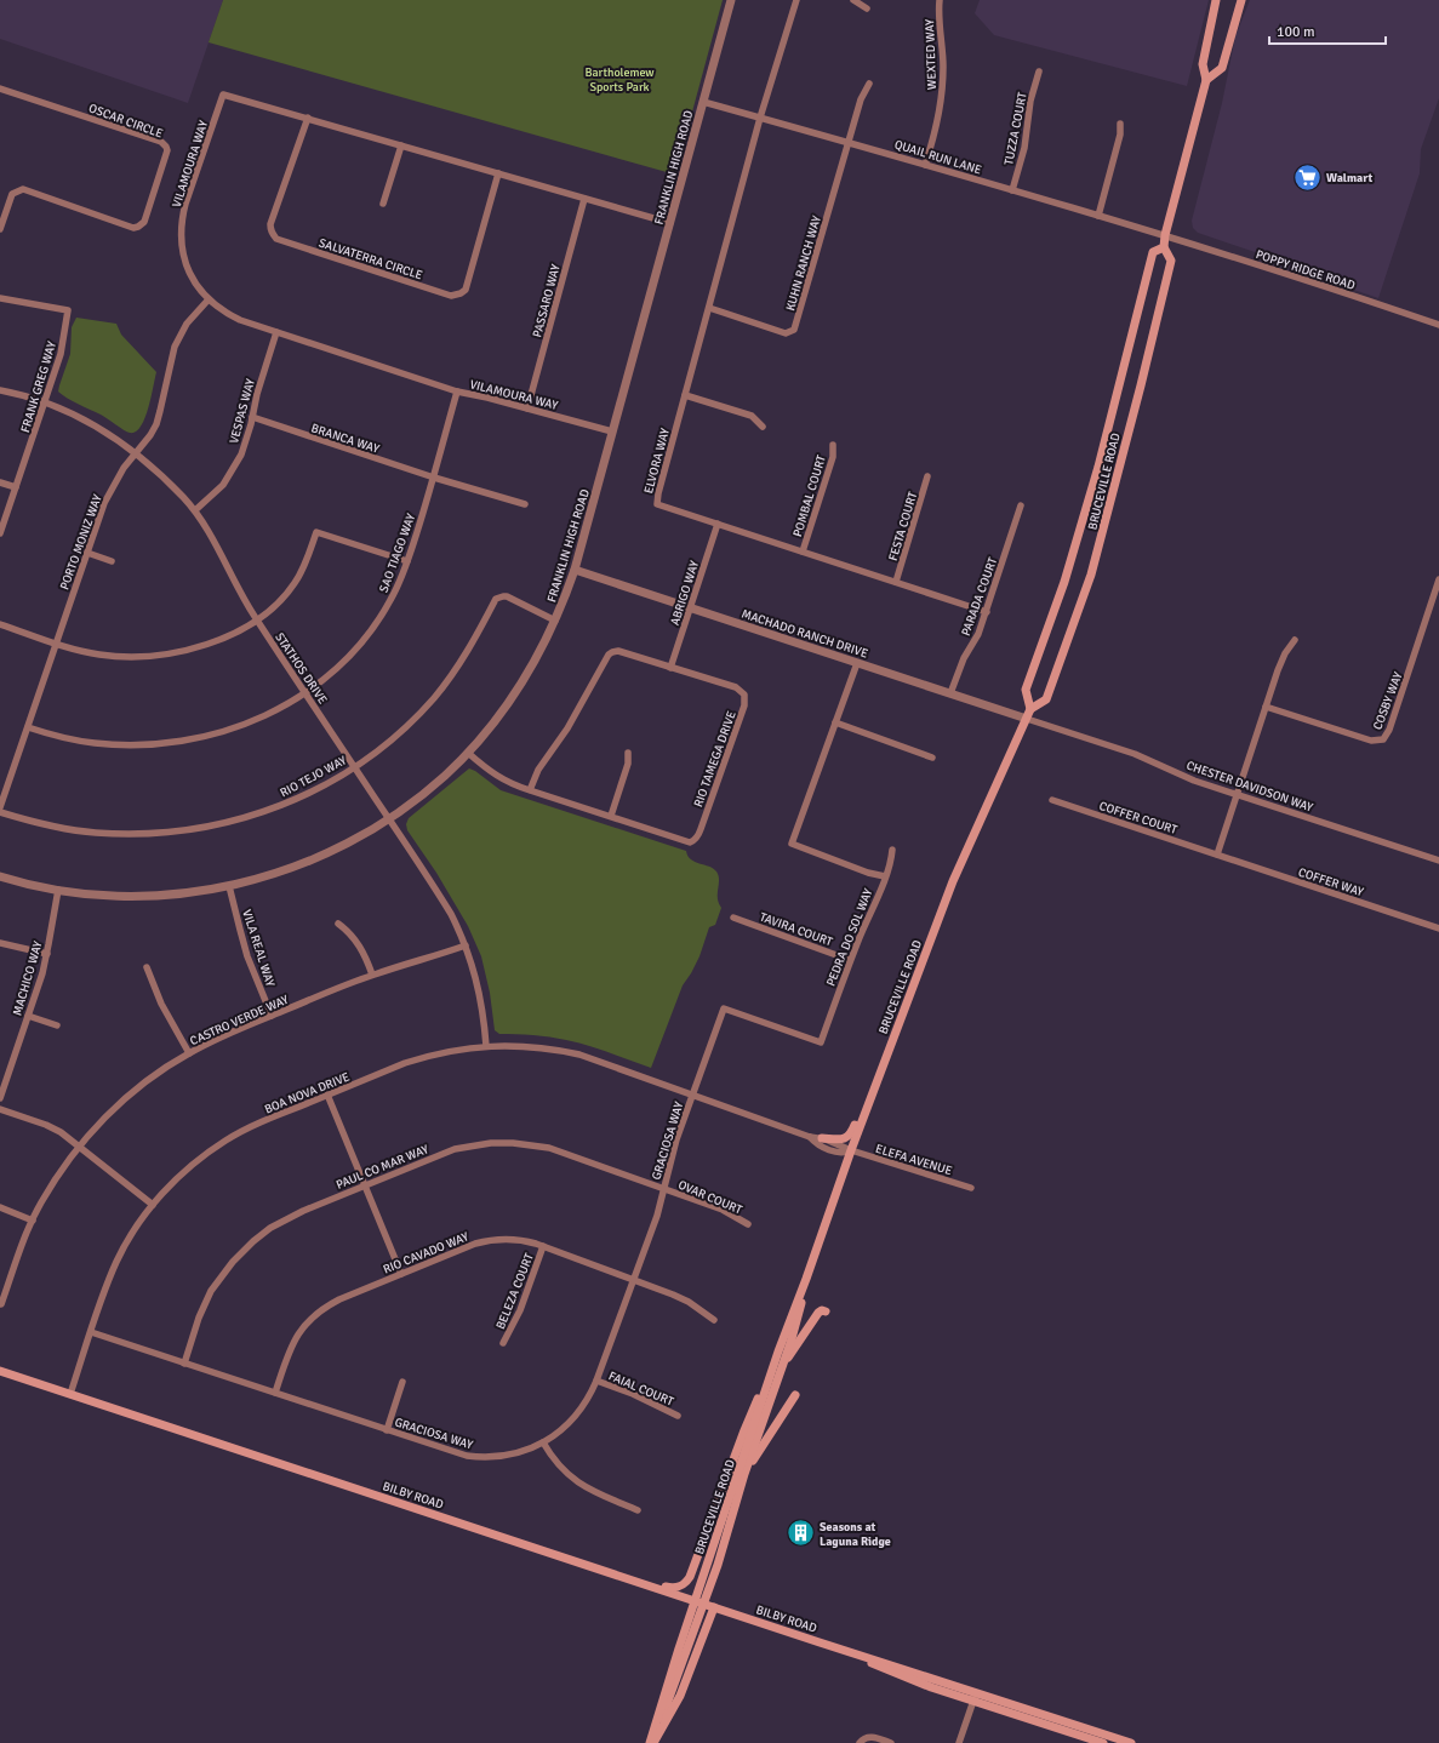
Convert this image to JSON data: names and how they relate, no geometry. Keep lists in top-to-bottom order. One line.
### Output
{"streets":{"main road":["BRUCEVILLE ROAD","BILBY ROAD"],"street":["WEXTED WAY","OSCAR CIRCLE","TUZZA COURT","QUAIL RUN LANE","VILAMOURA WAY","FRANKLIN HIGH ROAD","SALVATERRA CIRCLE","KUHN RANCH WAY","POPPY RIDGE ROAD","PASSARO WAY","FRANK GREG WAY","VESPAS WAY","BRANCA WAY","ELVORA WAY","POMBAL COURT","FESTA COURT","PORTO MONIZ WAY","SAO TIAGO WAY","ABRIGO WAY","PARADA COURT","MACHADO RANCH DRIVE","STATHOS DRIVE","COSBY WAY","RIO TAMEGA DRIVE","RIO TEJO WAY","CHESTER DAVIDSON WAY","COFFER COURT","COFFER WAY","TAVIRA COURT","PEDRA DO SOL WAY","VILA REAL WAY","MACHICO WAY","CASTRO VERDE WAY","BOA NOVA DRIVE","GRACIOSA WAY","ELEFA AVENUE","PAUL CO MAR WAY","OVAR COURT","RIO CAVADO WAY","BELEZA COURT","FAIAL COURT"]},"crossings":[["WEXTED WAY","QUAIL RUN LANE"],["TUZZA COURT","QUAIL RUN LANE"],["QUAIL RUN LANE","FRANKLIN HIGH ROAD"],["QUAIL RUN LANE","KUHN RANCH WAY"],["QUAIL RUN LANE","POPPY RIDGE ROAD"],["QUAIL RUN LANE","ELVORA WAY"],["QUAIL RUN LANE","BRUCEVILLE ROAD"],["VILAMOURA WAY","FRANKLIN HIGH ROAD"],["VILAMOURA WAY","SALVATERRA CIRCLE"],["VILAMOURA WAY","PASSARO WAY"],["VILAMOURA WAY","VESPAS WAY"],["VILAMOURA WAY","PORTO MONIZ WAY"],["VILAMOURA WAY","SAO TIAGO WAY"],["FRANKLIN HIGH ROAD","MACHADO RANCH DRIVE"],["FRANKLIN HIGH ROAD","STATHOS DRIVE"],["FRANKLIN HIGH ROAD","RIO TAMEGA DRIVE"],["FRANKLIN HIGH ROAD","RIO TEJO WAY"],["FRANKLIN HIGH ROAD","VILA REAL WAY"],["FRANKLIN HIGH ROAD","MACHICO WAY"],["KUHN RANCH WAY","ELVORA WAY"],["POPPY RIDGE ROAD","BRUCEVILLE ROAD"],["FRANK GREG WAY","STATHOS DRIVE"],["VESPAS WAY","BRANCA WAY"],["VESPAS WAY","STATHOS DRIVE"],["BRANCA WAY","SAO TIAGO WAY"],["ELVORA WAY","POMBAL COURT"],["ELVORA WAY","FESTA COURT"],["ELVORA WAY","ABRIGO WAY"],["ELVORA WAY","PARADA COURT"],["BRUCEVILLE ROAD","MACHADO RANCH DRIVE"],["BRUCEVILLE ROAD","CHESTER DAVIDSON WAY"],["BRUCEVILLE ROAD","ELEFA AVENUE"],["BRUCEVILLE ROAD","BILBY ROAD"],["PORTO MONIZ WAY","SAO TIAGO WAY"],["PORTO MONIZ WAY","STATHOS DRIVE"],["SAO TIAGO WAY","STATHOS DRIVE"],["ABRIGO WAY","MACHADO RANCH DRIVE"],["ABRIGO WAY","RIO TAMEGA DRIVE"],["PARADA COURT","MACHADO RANCH DRIVE"],["MACHADO RANCH DRIVE","CHESTER DAVIDSON WAY"],["MACHADO RANCH DRIVE","PEDRA DO SOL WAY"],["STATHOS DRIVE","RIO TEJO WAY"],["STATHOS DRIVE","CASTRO VERDE WAY"],["STATHOS DRIVE","BOA NOVA DRIVE"],["COFFER COURT","COFFER WAY"],["TAVIRA COURT","PEDRA DO SOL WAY"],["PEDRA DO SOL WAY","BOA NOVA DRIVE"],["PEDRA DO SOL WAY","GRACIOSA WAY"],["PEDRA DO SOL WAY","ELEFA AVENUE"],["VILA REAL WAY","CASTRO VERDE WAY"],["BOA NOVA DRIVE","GRACIOSA WAY"],["BOA NOVA DRIVE","ELEFA AVENUE"],["BOA NOVA DRIVE","BILBY ROAD"],["GRACIOSA WAY","ELEFA AVENUE"],["GRACIOSA WAY","PAUL CO MAR WAY"],["GRACIOSA WAY","OVAR COURT"],["GRACIOSA WAY","RIO CAVADO WAY"],["GRACIOSA WAY","FAIAL COURT"],["PAUL CO MAR WAY","OVAR COURT"],["RIO CAVADO WAY","BELEZA COURT"]],"parks":["Bartholemew Sports Park"],"places":{"supermarket":["Walmart"],"building":["Seasons at Laguna Ridge"]},"scale_bar":"100 m"}
